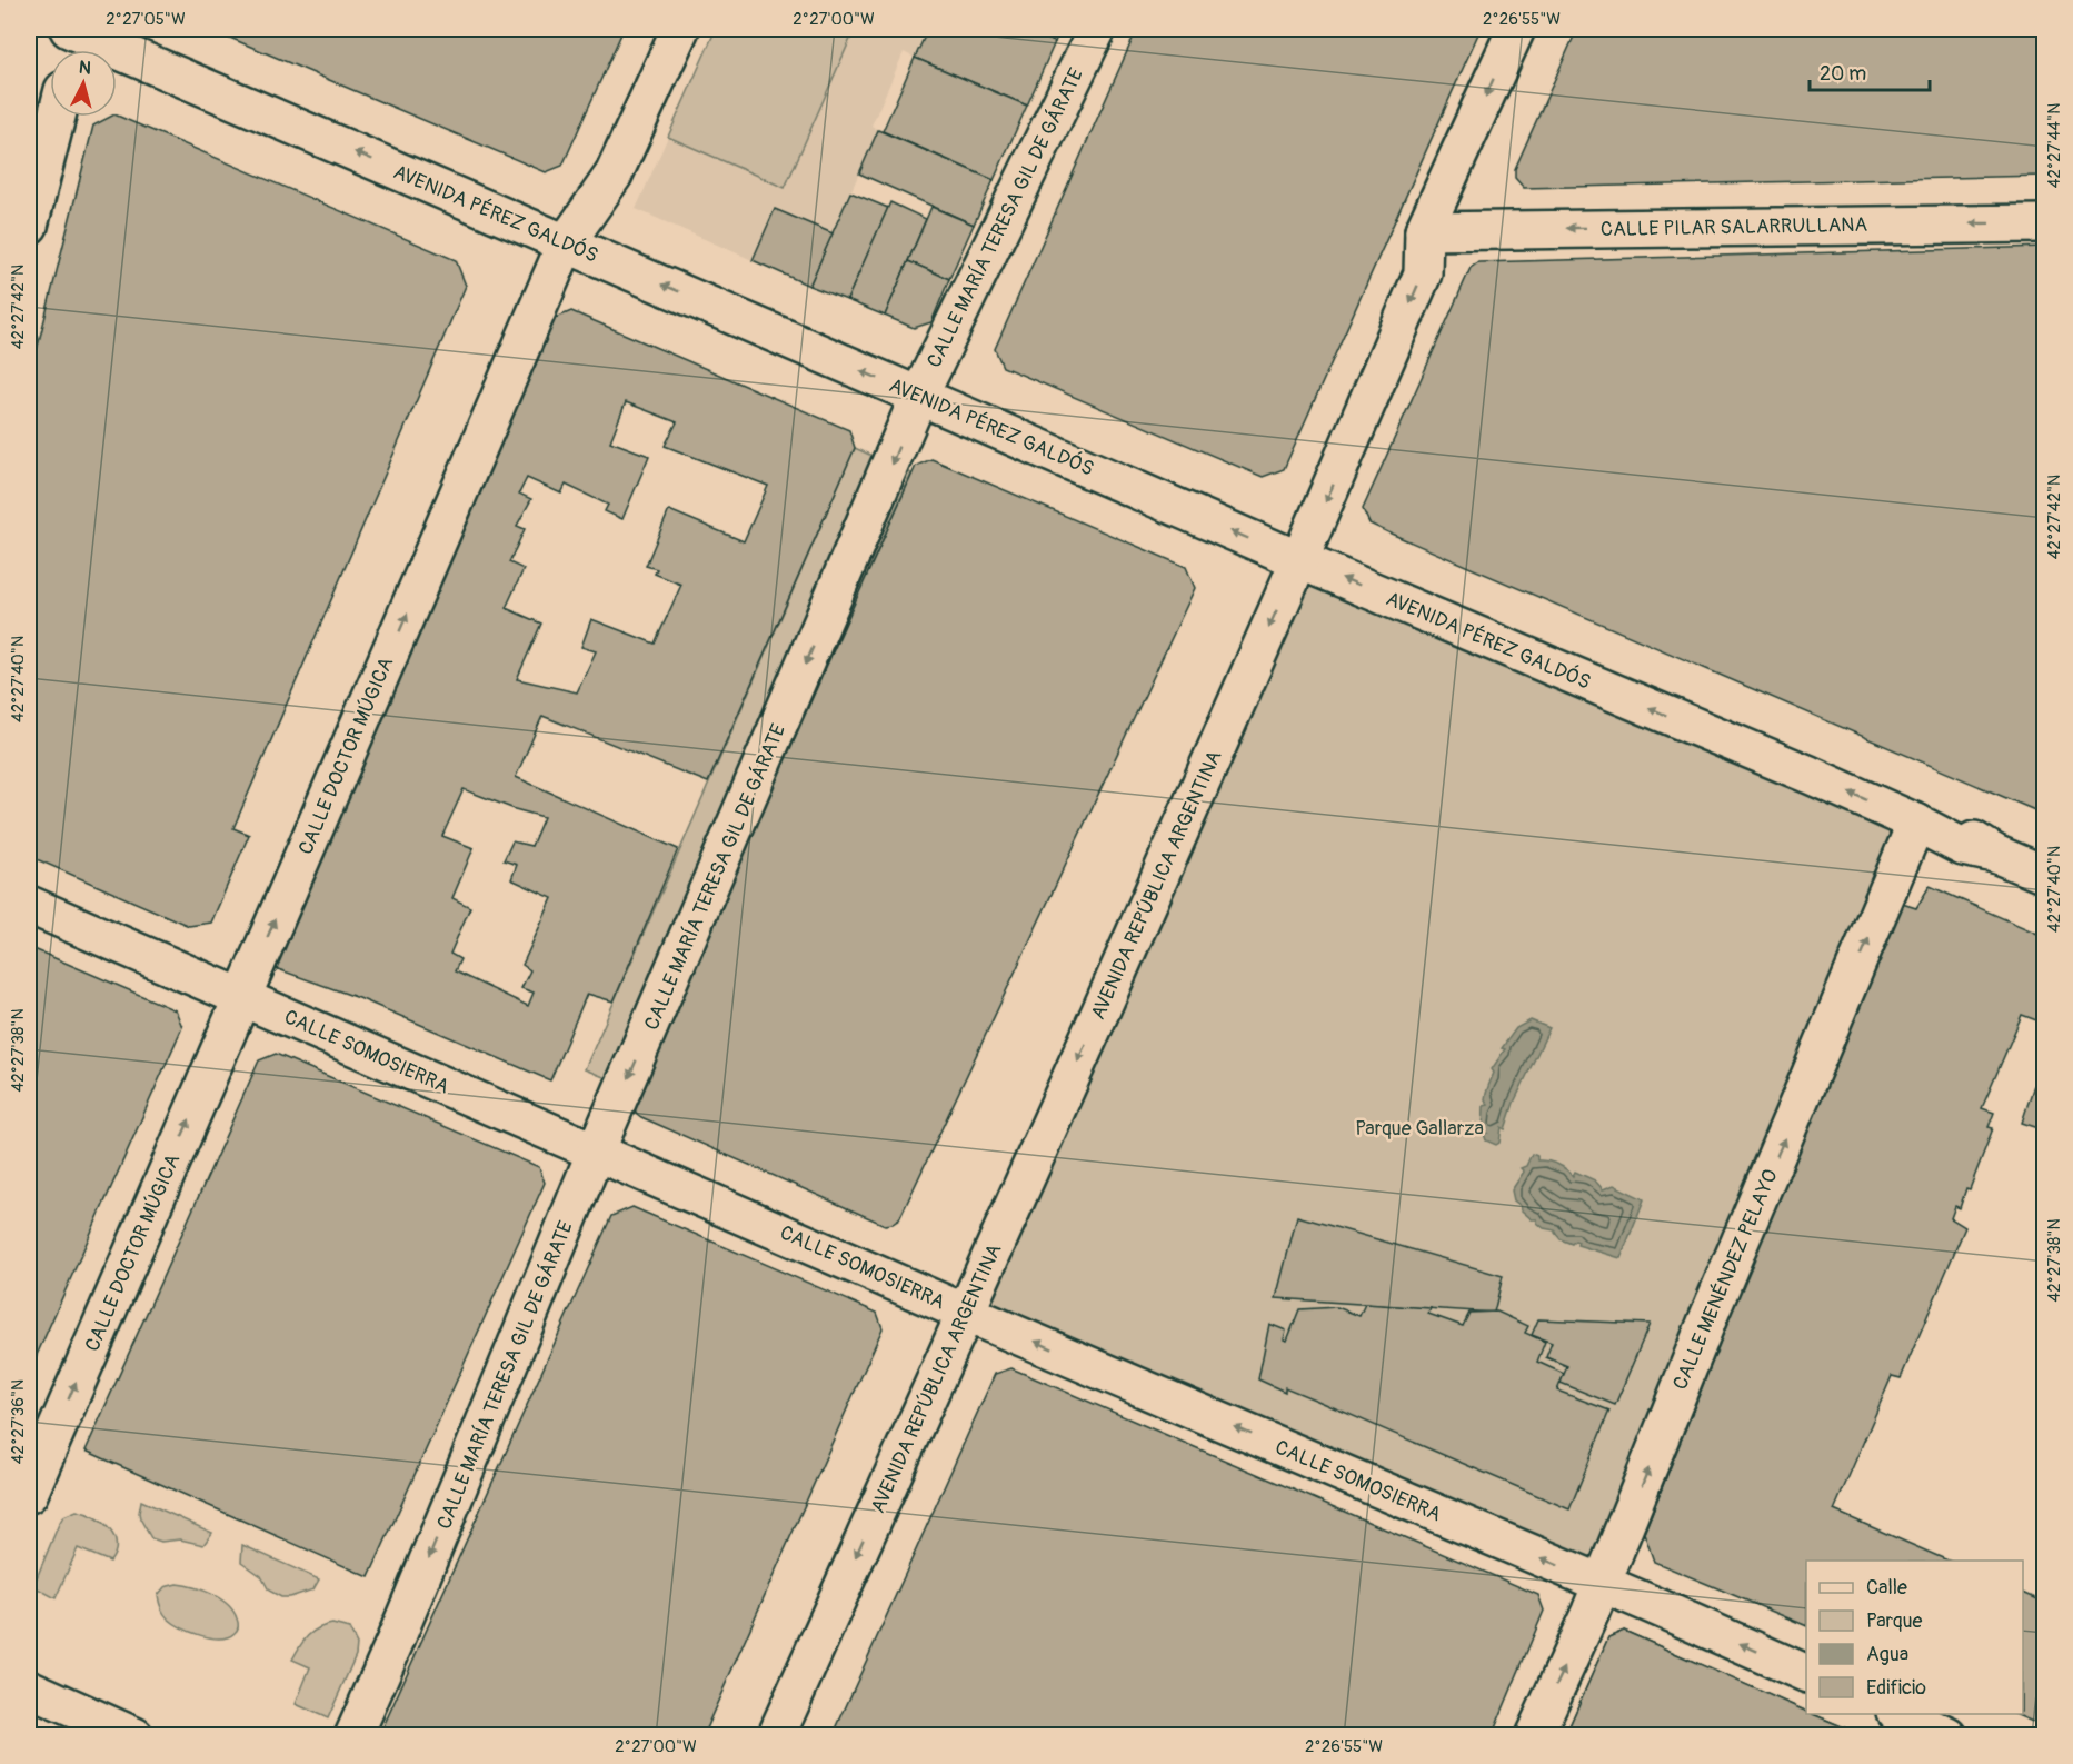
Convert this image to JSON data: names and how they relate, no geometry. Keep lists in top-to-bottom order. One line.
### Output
{"streets":{"street":["AVENIDA PÉREZ GALDÓS","CALLE MARÍA TERESA GIL DE GÁRATE","CALLE PILAR SALARRULLANA","CALLE DOCTOR MÚGICA","AVENIDA REPÚBLICA ARGENTINA","CALLE SOMOSIERRA","CALLE MENÉNDEZ PELAYO"]},"crossings":[["AVENIDA PÉREZ GALDÓS","CALLE MARÍA TERESA GIL DE GÁRATE"],["AVENIDA PÉREZ GALDÓS","CALLE DOCTOR MÚGICA"],["AVENIDA PÉREZ GALDÓS","AVENIDA REPÚBLICA ARGENTINA"],["AVENIDA PÉREZ GALDÓS","CALLE MENÉNDEZ PELAYO"],["CALLE MARÍA TERESA GIL DE GÁRATE","CALLE SOMOSIERRA"],["CALLE PILAR SALARRULLANA","AVENIDA REPÚBLICA ARGENTINA"],["CALLE DOCTOR MÚGICA","CALLE SOMOSIERRA"],["AVENIDA REPÚBLICA ARGENTINA","CALLE SOMOSIERRA"],["CALLE SOMOSIERRA","CALLE MENÉNDEZ PELAYO"]],"one_way":["AVENIDA PÉREZ GALDÓS","CALLE MARÍA TERESA GIL DE GÁRATE","CALLE PILAR SALARRULLANA","CALLE DOCTOR MÚGICA","AVENIDA REPÚBLICA ARGENTINA","CALLE SOMOSIERRA","CALLE MENÉNDEZ PELAYO"],"parks":["Parque Gallarza"],"legend":["Calle","Parque","Agua","Edificio"],"scale_bar":"20 m","north":"top","coordinates":["2°27'05\"W","2°27'00\"W","2°26'55\"W","42°27'44\"N","42°27'42\"N","42°27'40\"N","42°27'38\"N","42°27'36\"N"]}
